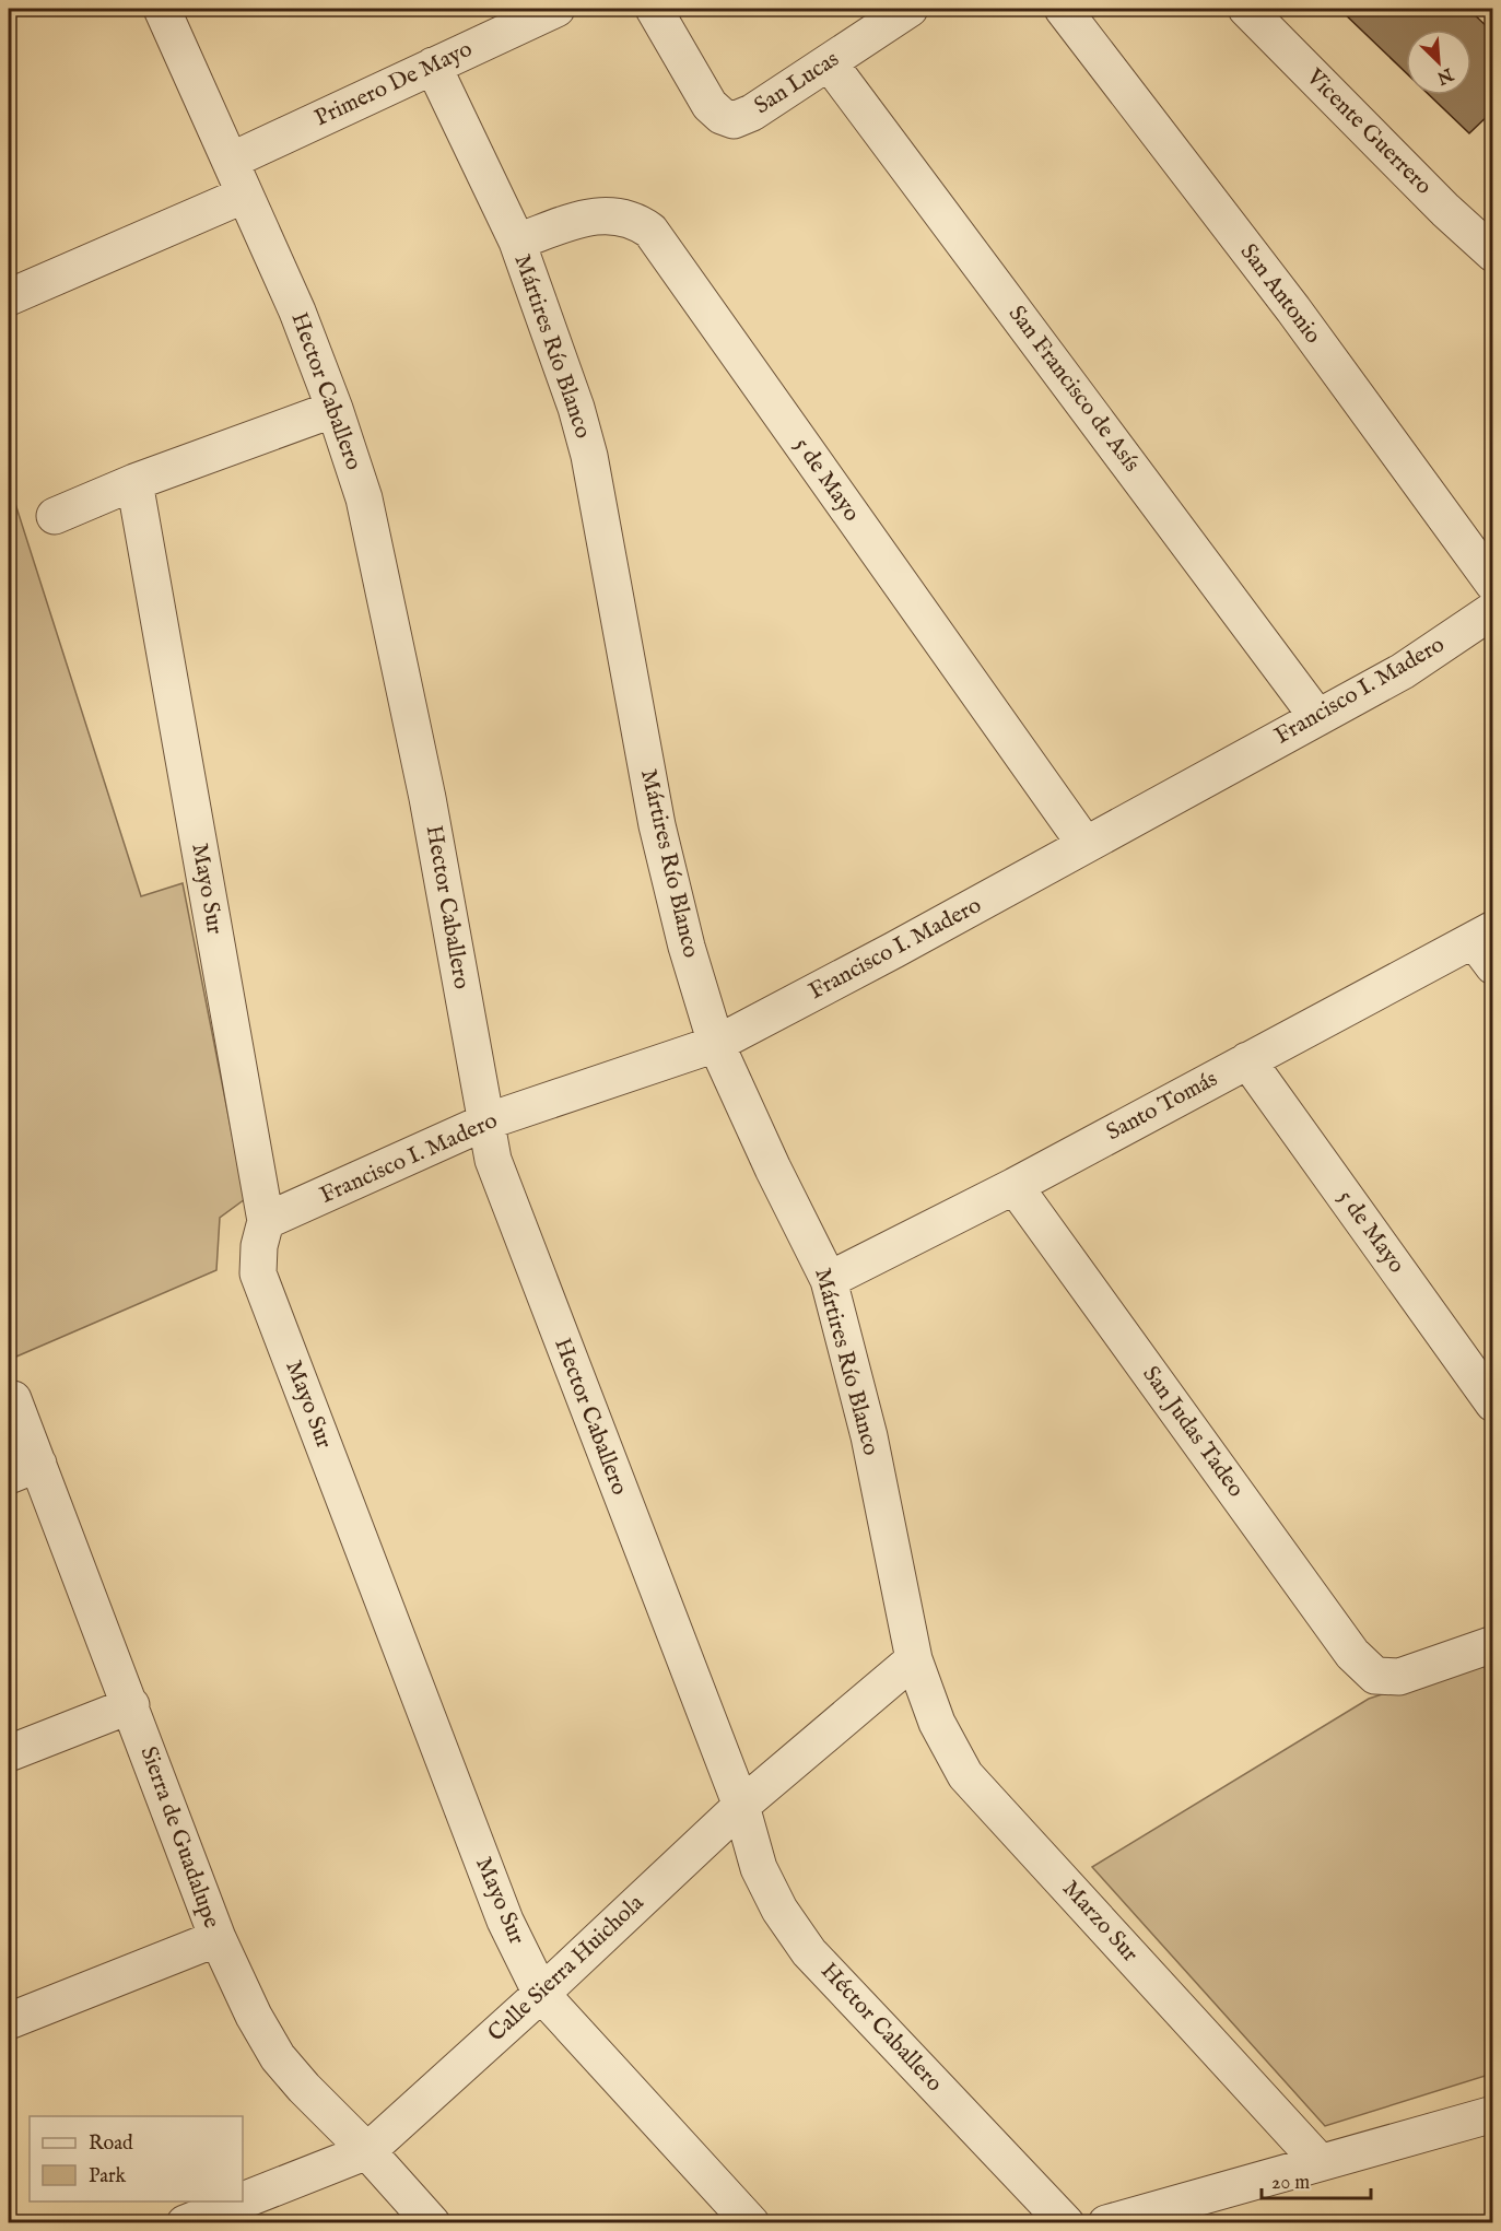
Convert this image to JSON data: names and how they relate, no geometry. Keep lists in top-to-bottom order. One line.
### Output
{"streets":{"street":["San Lucas","Primero De Mayo","Vicente Guerrero","San Antonio","Mártires Río Blanco","San Francisco de Asís","Hector Caballero","5 de Mayo","Francisco I. Madero","Mayo Sur","Santo Tomás","San Judas Tadeo","Sierra de Guadalupe","Marzo Sur","Calle Sierra Huichola","Héctor Caballero"]},"crossings":[["San Lucas","San Francisco de Asís"],["Primero De Mayo","Mártires Río Blanco"],["Primero De Mayo","Hector Caballero"],["Mártires Río Blanco","5 de Mayo"],["Mártires Río Blanco","Francisco I. Madero"],["Mártires Río Blanco","Santo Tomás"],["Mártires Río Blanco","Marzo Sur"],["Mártires Río Blanco","Calle Sierra Huichola"],["San Francisco de Asís","Francisco I. Madero"],["Hector Caballero","Francisco I. Madero"],["Hector Caballero","Calle Sierra Huichola"],["Hector Caballero","Héctor Caballero"],["5 de Mayo","Francisco I. Madero"],["5 de Mayo","Santo Tomás"],["Francisco I. Madero","Mayo Sur"],["Mayo Sur","Calle Sierra Huichola"],["Santo Tomás","San Judas Tadeo"],["Sierra de Guadalupe","Calle Sierra Huichola"],["Marzo Sur","Calle Sierra Huichola"],["Calle Sierra Huichola","Héctor Caballero"]],"legend":["Road","Park"],"scale_bar":"20 m","north":"bottom right"}
